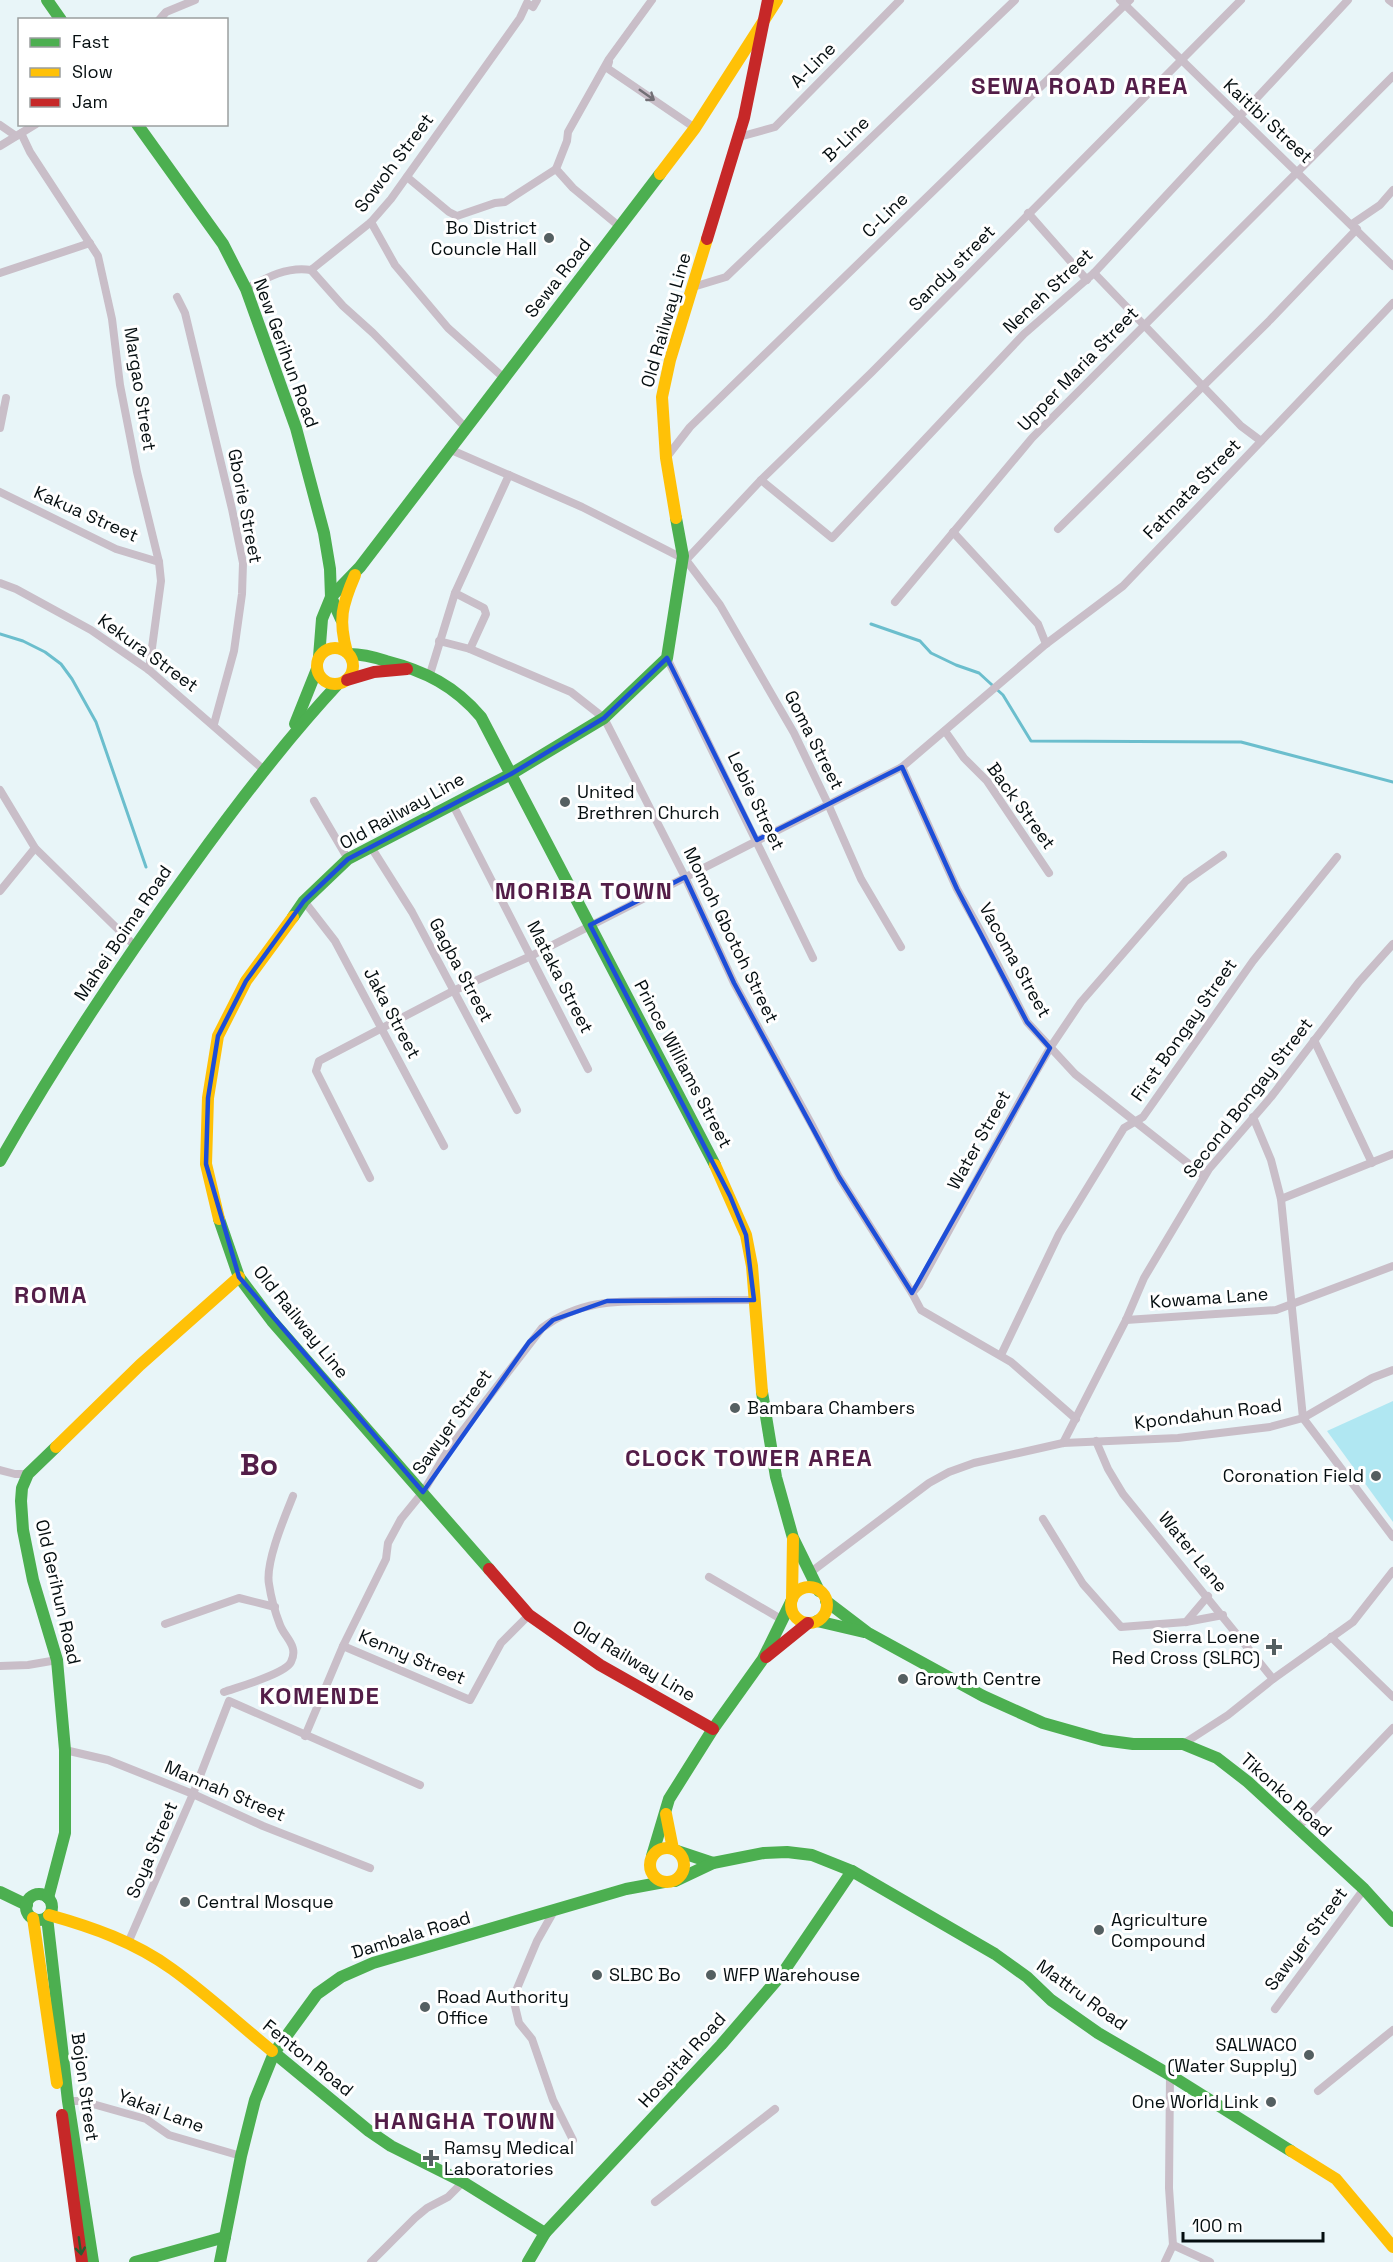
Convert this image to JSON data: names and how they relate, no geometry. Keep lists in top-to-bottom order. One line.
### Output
{"streets":{"street":["A-Line","Kaitibi Street","B-Line","Sowoh Street","C-Line","Sandy street","Sewa Road","Neneh Street","Old Railway Line","New Gerihun Road","Upper Maria Street","Margao Street","Fatmata Street","Gborie Street","Kakua Street","Kekura Street","Goma Street","Lebie Street","Back Street","Mahei Boima Road","Momoh Gbotoh Street","Vacoma Street","Gagba Street","Mataka Street","Jaka Street","First Bongay Street","Prince Williams Street","Second Bongay Street","Water Street","Kowama Lane","Kpondahun Road","Sawyer Street","Water Lane","Old Gerihun Road","Kenny Street","Mannah Street","Tikonko Road","Soya Street","Dambala Road","Mattru Road","Fenton Road","Hospital Road","Bojon Street","Yakai Lane"]},"crossings":[["A-Line","Old Railway Line"],["Kaitibi Street","C-Line"],["Kaitibi Street","Sandy street"],["Kaitibi Street","Neneh Street"],["Kaitibi Street","Upper Maria Street"],["B-Line","Old Railway Line"],["C-Line","Old Railway Line"],["Sandy street","Neneh Street"],["Sandy street","Old Railway Line"],["Sandy street","Goma Street"],["Sewa Road","Old Railway Line"],["Old Railway Line","Goma Street"],["Old Railway Line","Lebie Street"],["Old Railway Line","Momoh Gbotoh Street"],["Old Railway Line","Gagba Street"],["Old Railway Line","Mataka Street"],["Old Railway Line","Jaka Street"],["Old Railway Line","Prince Williams Street"],["Old Railway Line","Sawyer Street"],["Old Railway Line","Kenny Street"],["Margao Street","Kakua Street"],["Margao Street","Kekura Street"],["Fatmata Street","Goma Street"],["Fatmata Street","Lebie Street"],["Fatmata Street","Back Street"],["Fatmata Street","Momoh Gbotoh Street"],["Fatmata Street","Vacoma Street"],["Fatmata Street","Gagba Street"],["Fatmata Street","Mataka Street"],["Fatmata Street","Jaka Street"],["Fatmata Street","Prince Williams Street"],["Gborie Street","Kekura Street"],["Kekura Street","Mahei Boima Road"],["Momoh Gbotoh Street","Water Street"],["Vacoma Street","First Bongay Street"],["Vacoma Street","Second Bongay Street"],["Vacoma Street","Water Street"],["Prince Williams Street","Sawyer Street"],["Second Bongay Street","Kowama Lane"],["Second Bongay Street","Kpondahun Road"],["Kpondahun Road","Water Lane"],["Sawyer Street","Kenny Street"],["Sawyer Street","Tikonko Road"],["Sawyer Street","Soya Street"],["Old Gerihun Road","Mannah Street"],["Old Gerihun Road","Fenton Road"],["Old Gerihun Road","Bojon Street"],["Mannah Street","Soya Street"],["Soya Street","Fenton Road"],["Dambala Road","Mattru Road"],["Dambala Road","Fenton Road"],["Dambala Road","Yakai Lane"],["Mattru Road","Hospital Road"],["Fenton Road","Hospital Road"],["Fenton Road","Bojon Street"],["Bojon Street","Yakai Lane"]],"districts":["SEWA ROAD AREA","MORIBA TOWN","ROMA","CLOCK TOWER AREA","Bo","KOMENDE","HANGHA TOWN"],"places":{"other":["Bo District Councle Hall","United Brethren Church","Bambara Chambers","Coronation Field","Growth Centre","Central Mosque","Agriculture Compound","SLBC Bo","WFP Warehouse","Road Authority Office","SALWACO (Water Supply)","One World Link"],"health":["Sierra Loene Red Cross (SLRC)","Ramsy Medical Laboratories"]},"legend":["Fast","Slow","Jam"],"scale_bar":"100 m"}
